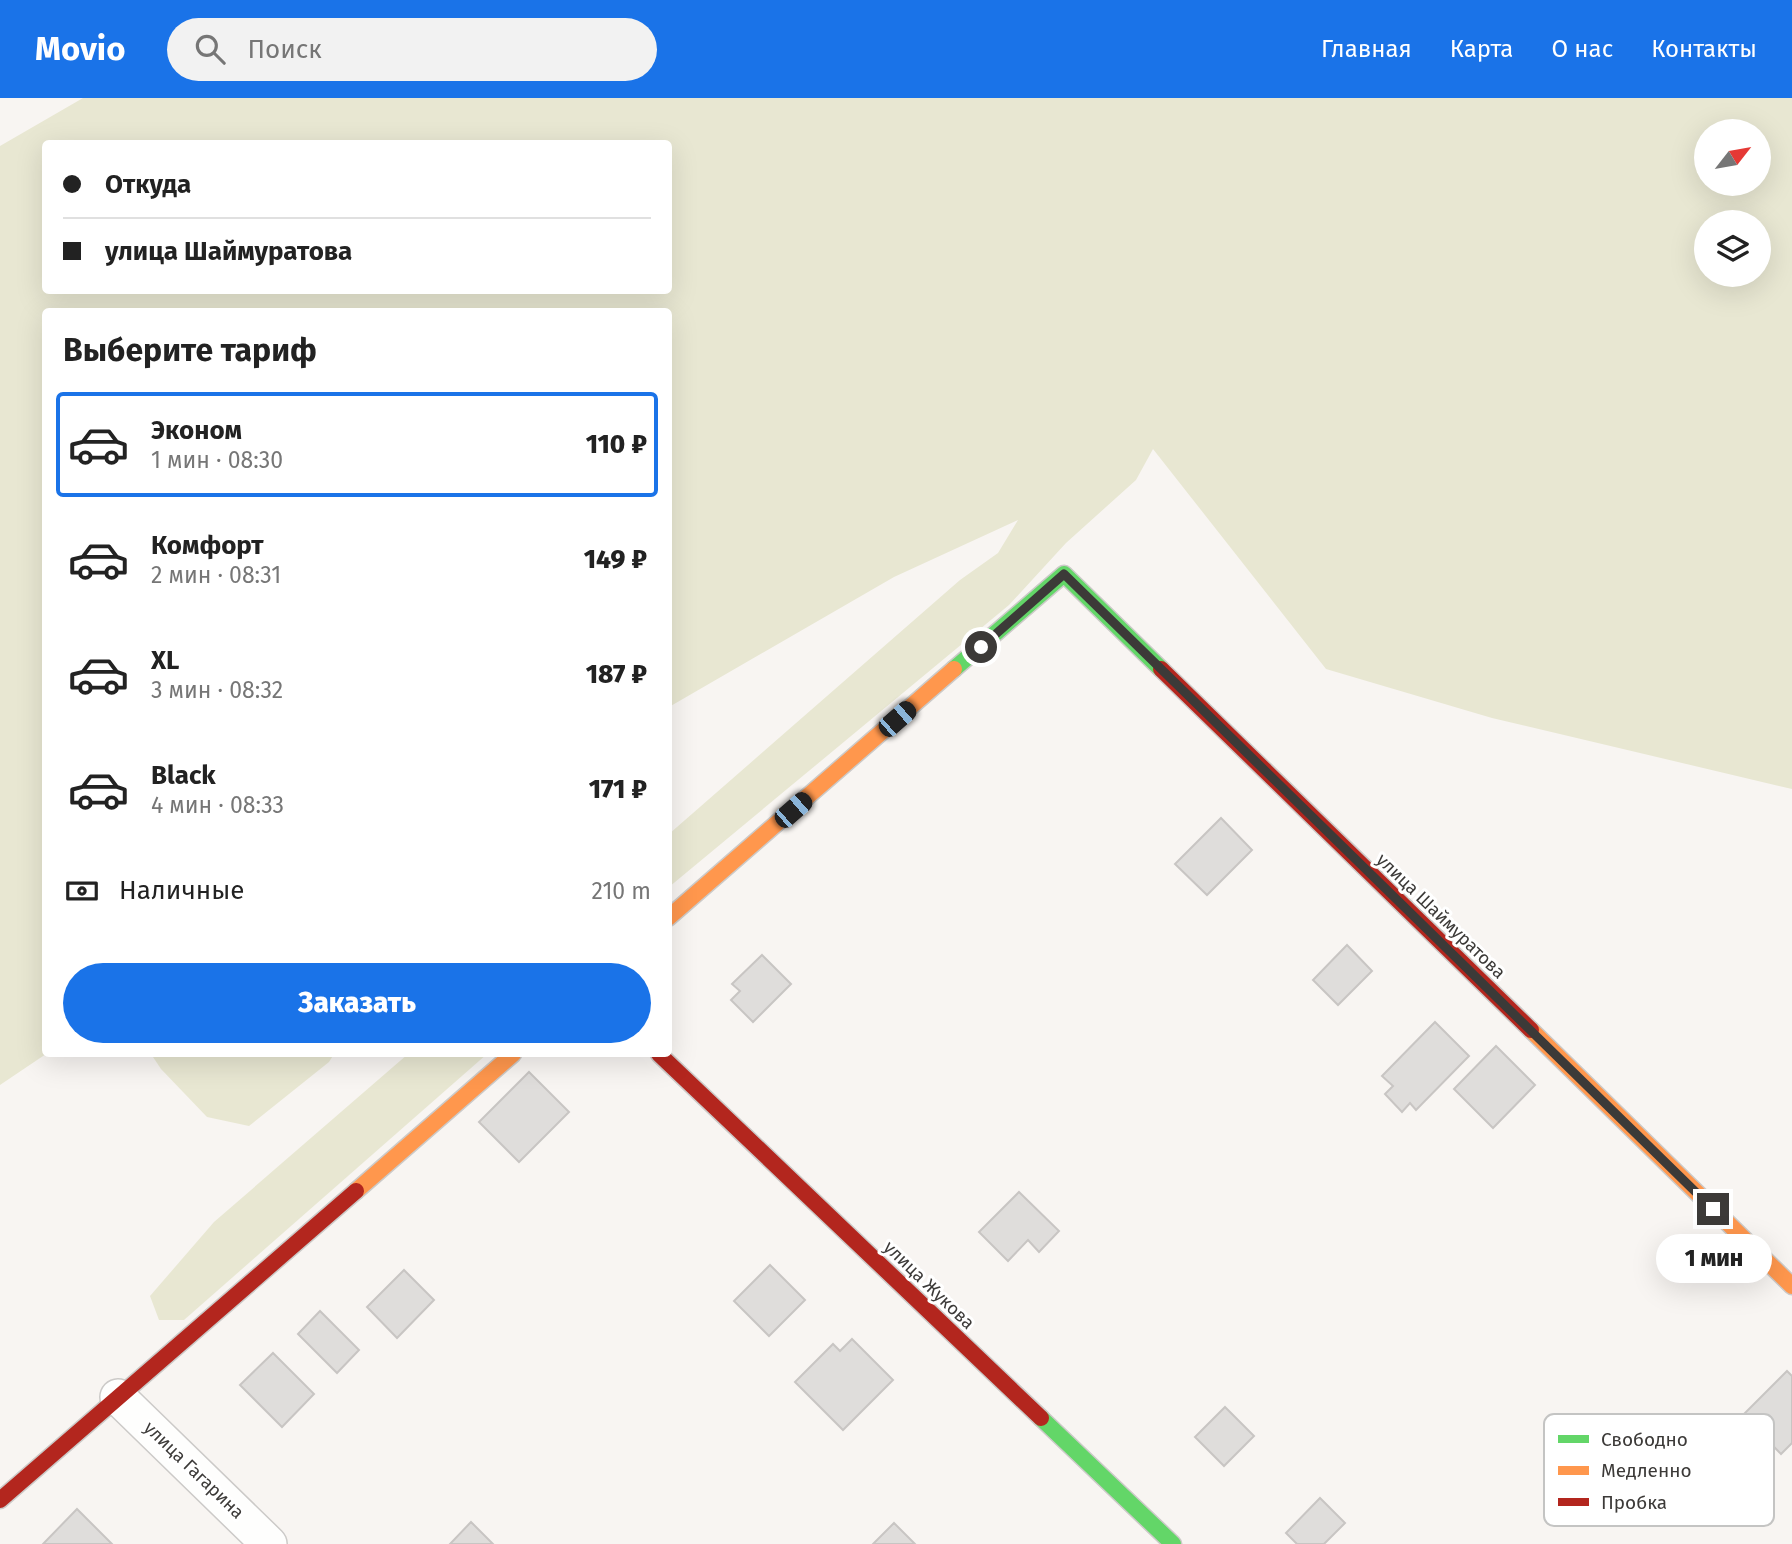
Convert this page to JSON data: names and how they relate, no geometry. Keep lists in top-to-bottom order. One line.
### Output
{"streets":{"street":["улица Шаймуратова","улица Жукова","улица Гагарина"]},"legend":["Свободно","Медленно","Пробка"],"north":"top right","page":{"header":"Movio","search":"Поиск","nav":["Главная","Карта","О нас","Контакты"],"banner":["Откуда","улица Шаймуратова"],"heading":"Выберите тариф","list":[{"name":"Эконом","note":"1 мин · 08:30","value":"110 ₽"},{"name":"Комфорт","note":"2 мин · 08:31","value":"149 ₽"},{"name":"XL","note":"3 мин · 08:32","value":"187 ₽"},{"name":"Black","note":"4 мин · 08:33","value":"171 ₽"}],"pay":["Наличные","210 m"],"buttons":"Заказать","bubble":"1 мин"}}
